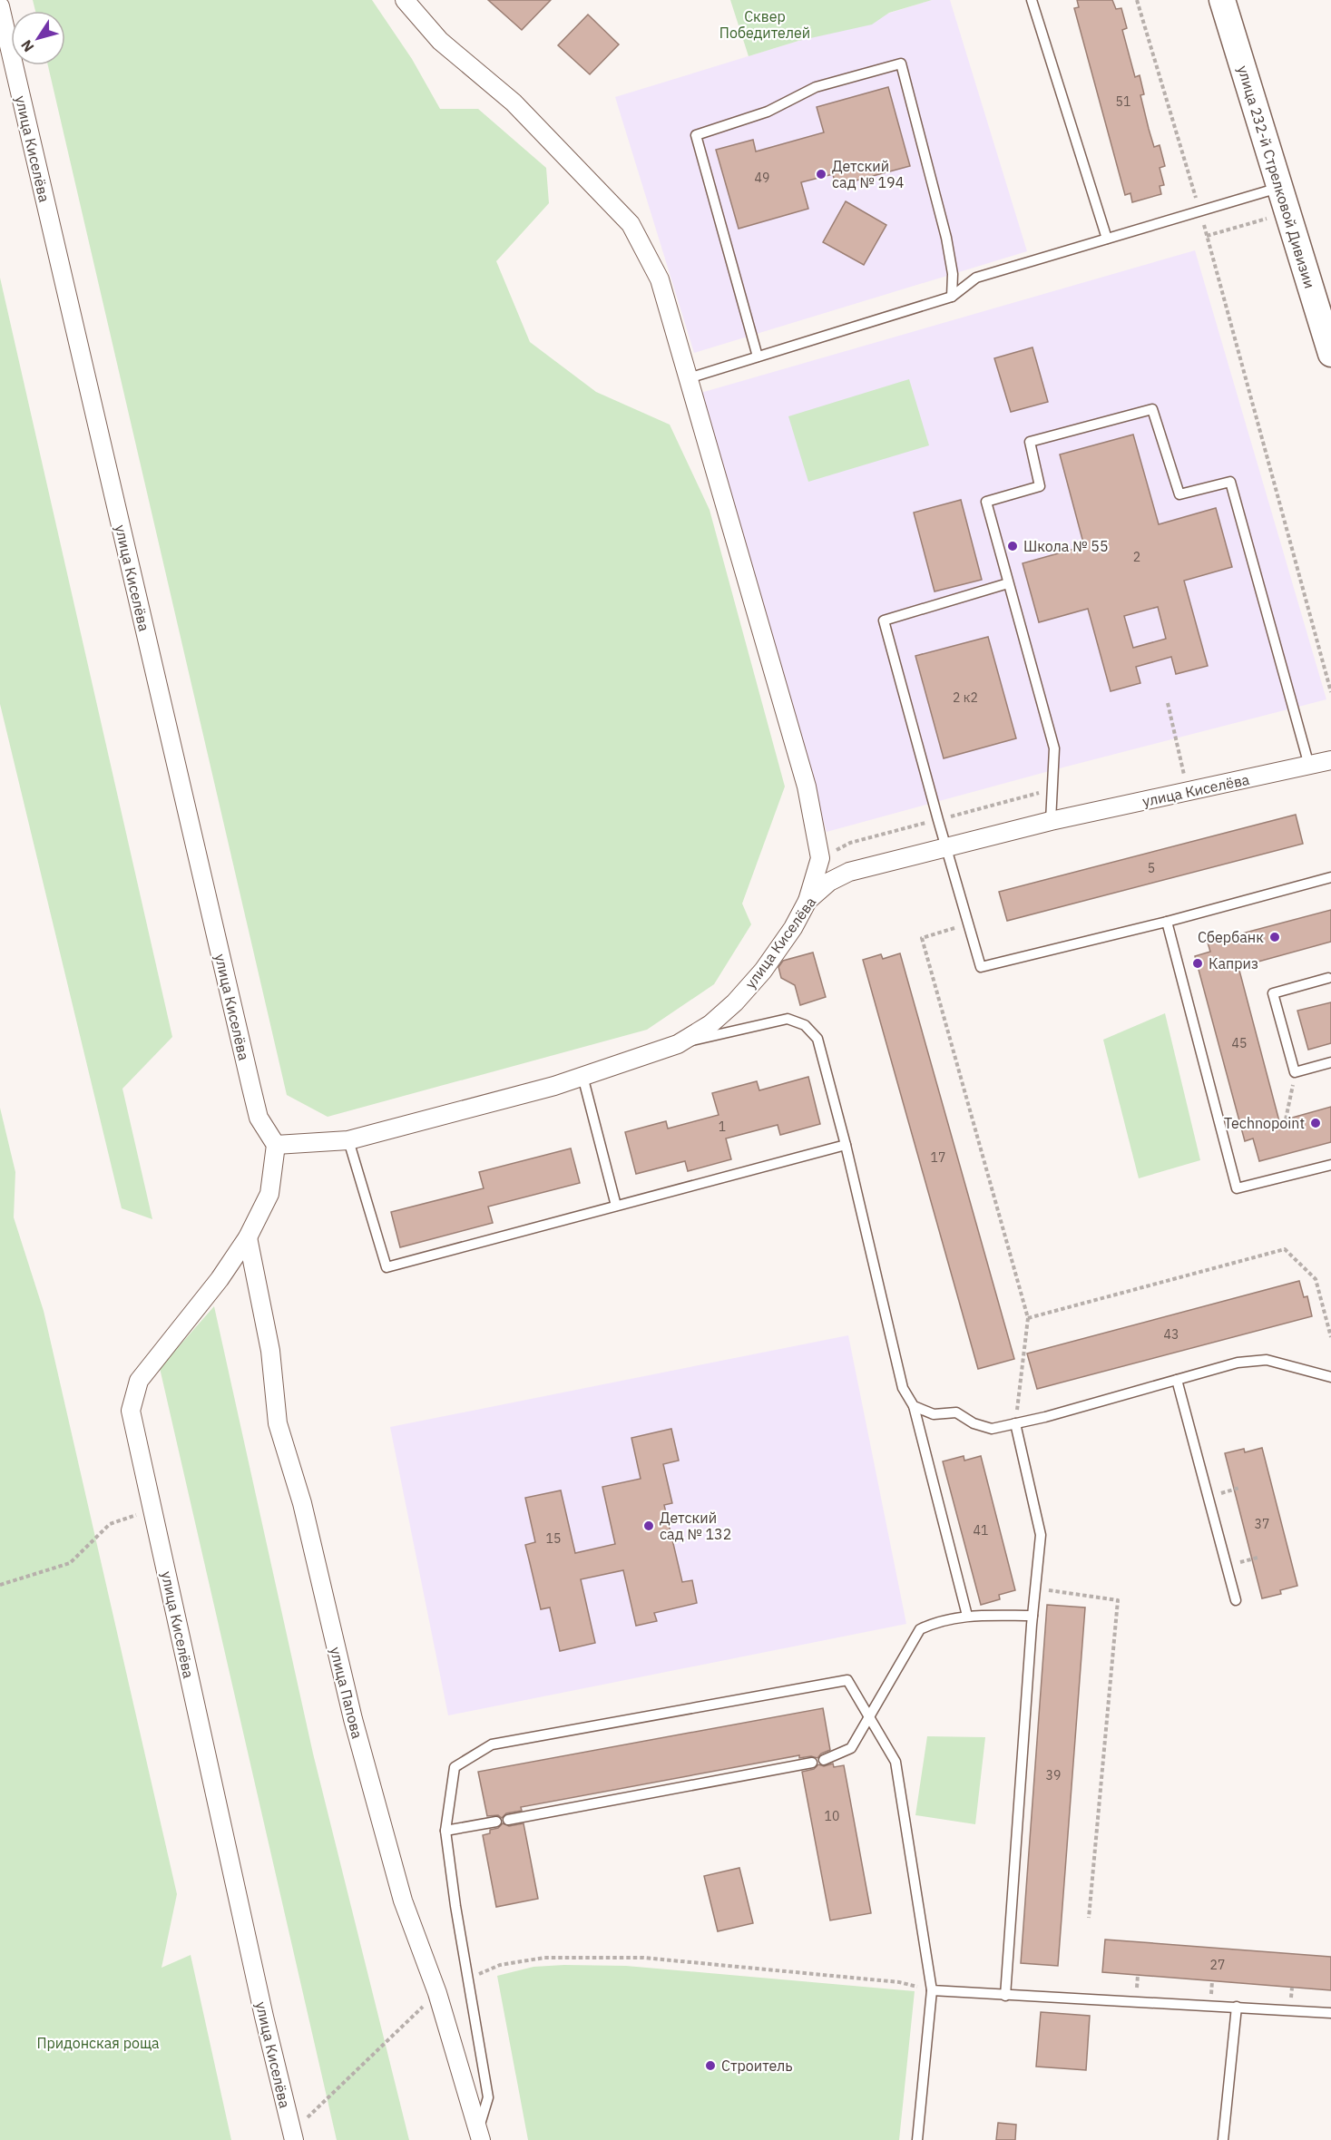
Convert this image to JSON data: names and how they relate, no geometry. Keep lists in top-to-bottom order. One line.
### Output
{"streets":{"street":["улица Киселёва","улица 232-й Стрелковой Дивизии","улица Папова"]},"crossings":[["улица Киселёва","улица Папова"]],"parks":["Сквер Победителей","Придонская роща"],"places":["Детский сад № 194","Школа № 55","Сбербанк","Каприз","Technopoint","Детский сад № 132","Строитель"],"house_numbers":["51","49","2","2 к2","5","45","1","17","43","37","41","15","39","10","27"],"north":"bottom left"}
